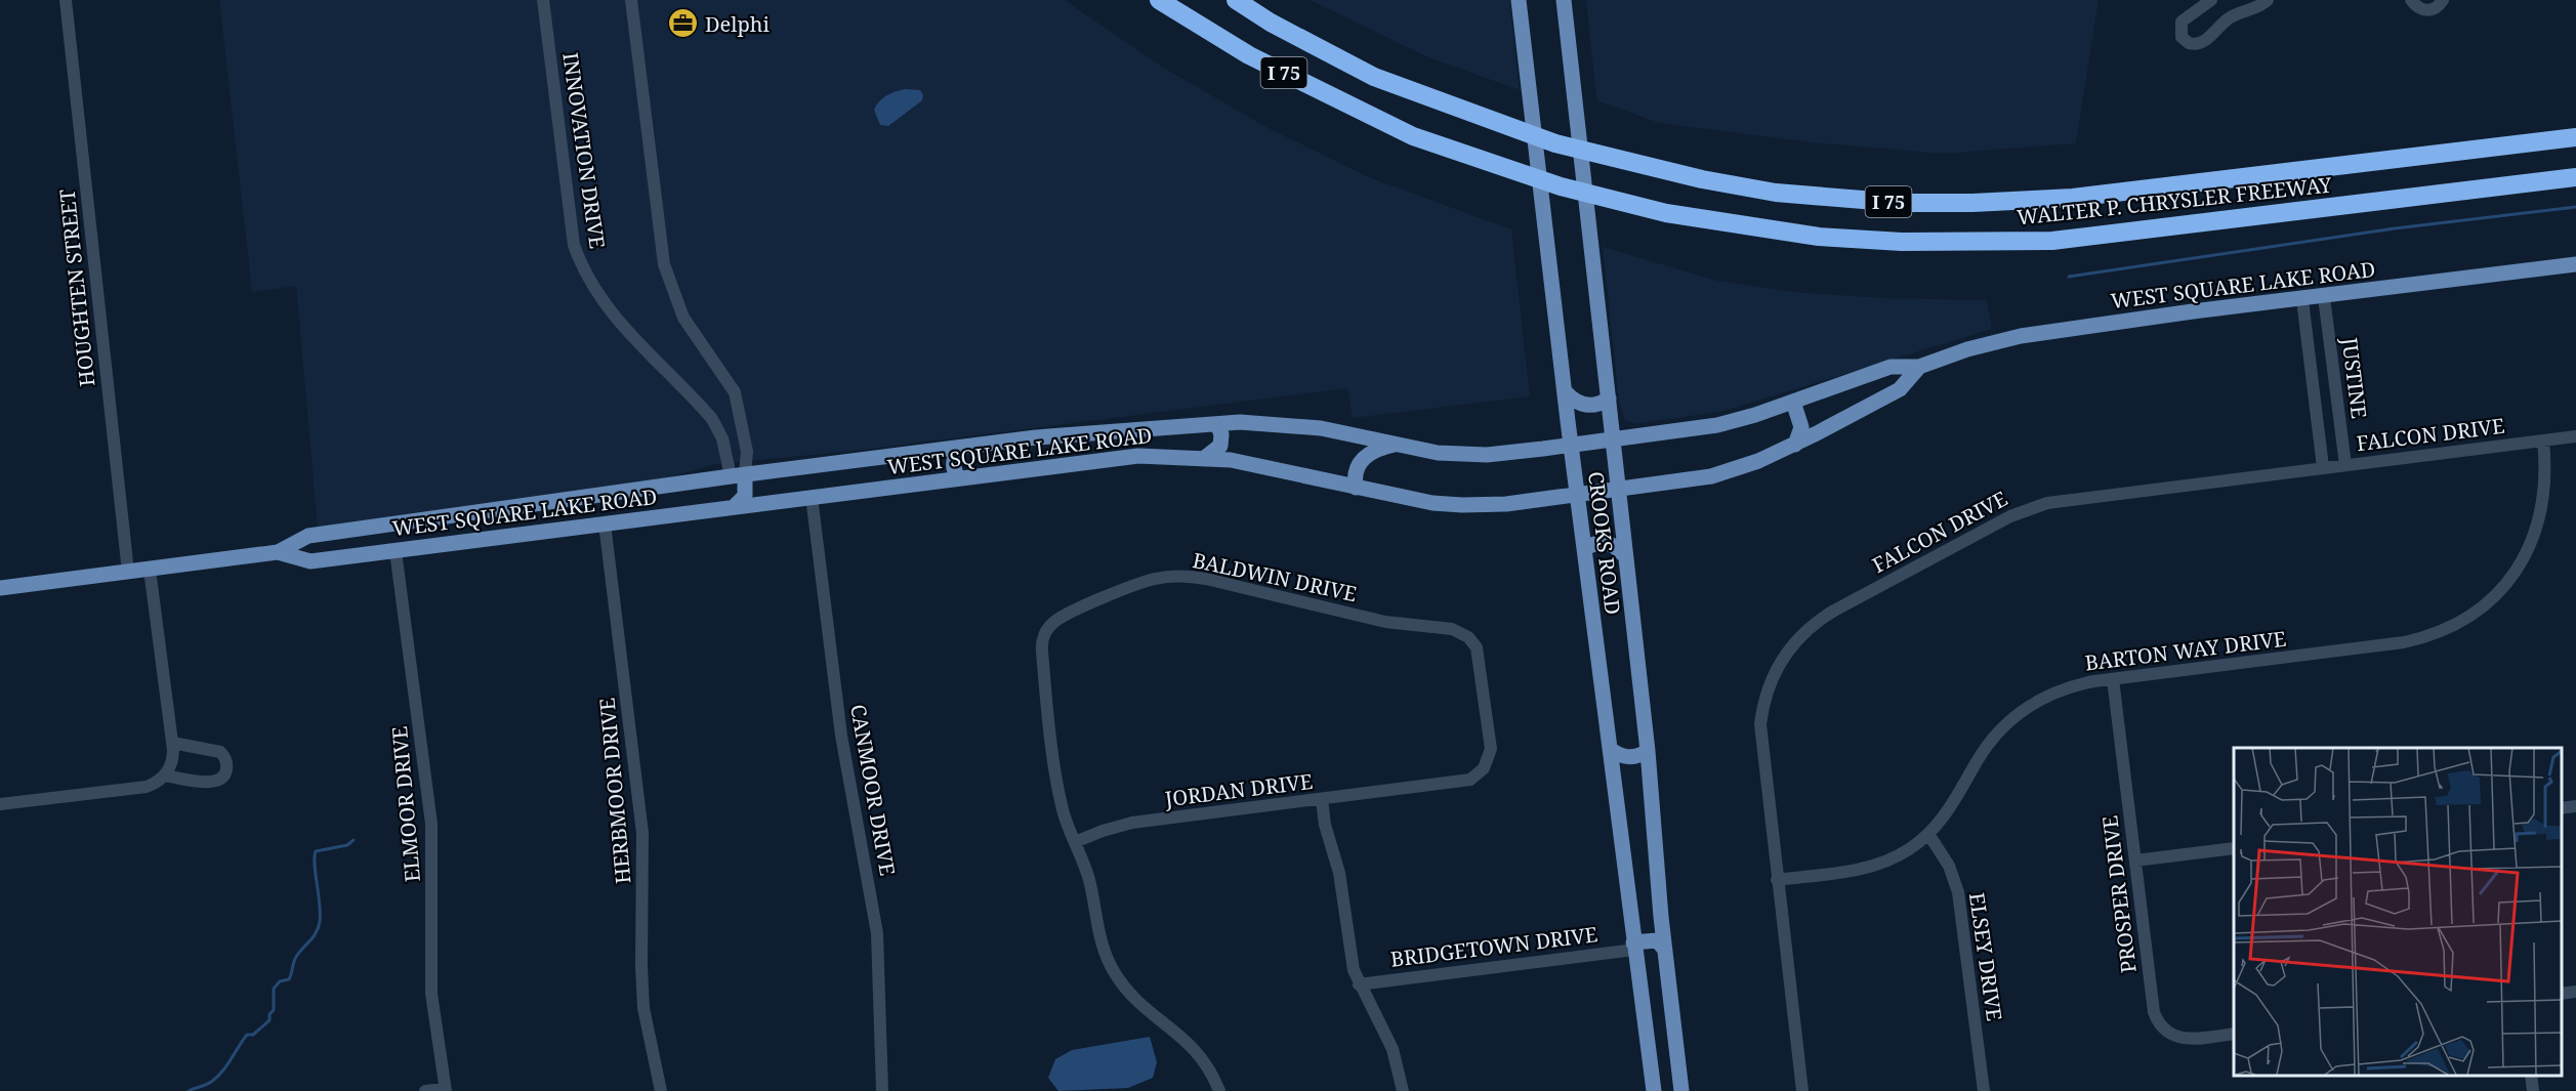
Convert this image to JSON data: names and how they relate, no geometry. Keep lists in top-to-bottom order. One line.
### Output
{"streets":{"highway":["I 75","WALTER P. CHRYSLER FREEWAY"],"main road":["WEST SQUARE LAKE ROAD","CROOKS ROAD"],"street":["INNOVATION DRIVE","HOUGHTEN STREET","JUSTINE","FALCON DRIVE","BALDWIN DRIVE","BARTON WAY DRIVE","CANMOOR DRIVE","JORDAN DRIVE","HERBMOOR DRIVE","ELMOOR DRIVE","PROSPER DRIVE","BRIDGETOWN DRIVE","ELSEY DRIVE"]},"crossings":[["INNOVATION DRIVE","WEST SQUARE LAKE ROAD"],["WEST SQUARE LAKE ROAD","HOUGHTEN STREET"],["WEST SQUARE LAKE ROAD","JUSTINE"],["WEST SQUARE LAKE ROAD","CROOKS ROAD"],["WEST SQUARE LAKE ROAD","CANMOOR DRIVE"],["WEST SQUARE LAKE ROAD","HERBMOOR DRIVE"],["WEST SQUARE LAKE ROAD","ELMOOR DRIVE"],["JUSTINE","FALCON DRIVE"],["FALCON DRIVE","BARTON WAY DRIVE"],["CROOKS ROAD","BRIDGETOWN DRIVE"],["BALDWIN DRIVE","JORDAN DRIVE"],["BARTON WAY DRIVE","PROSPER DRIVE"],["BARTON WAY DRIVE","ELSEY DRIVE"]],"places":{"office":["Delphi"]}}
